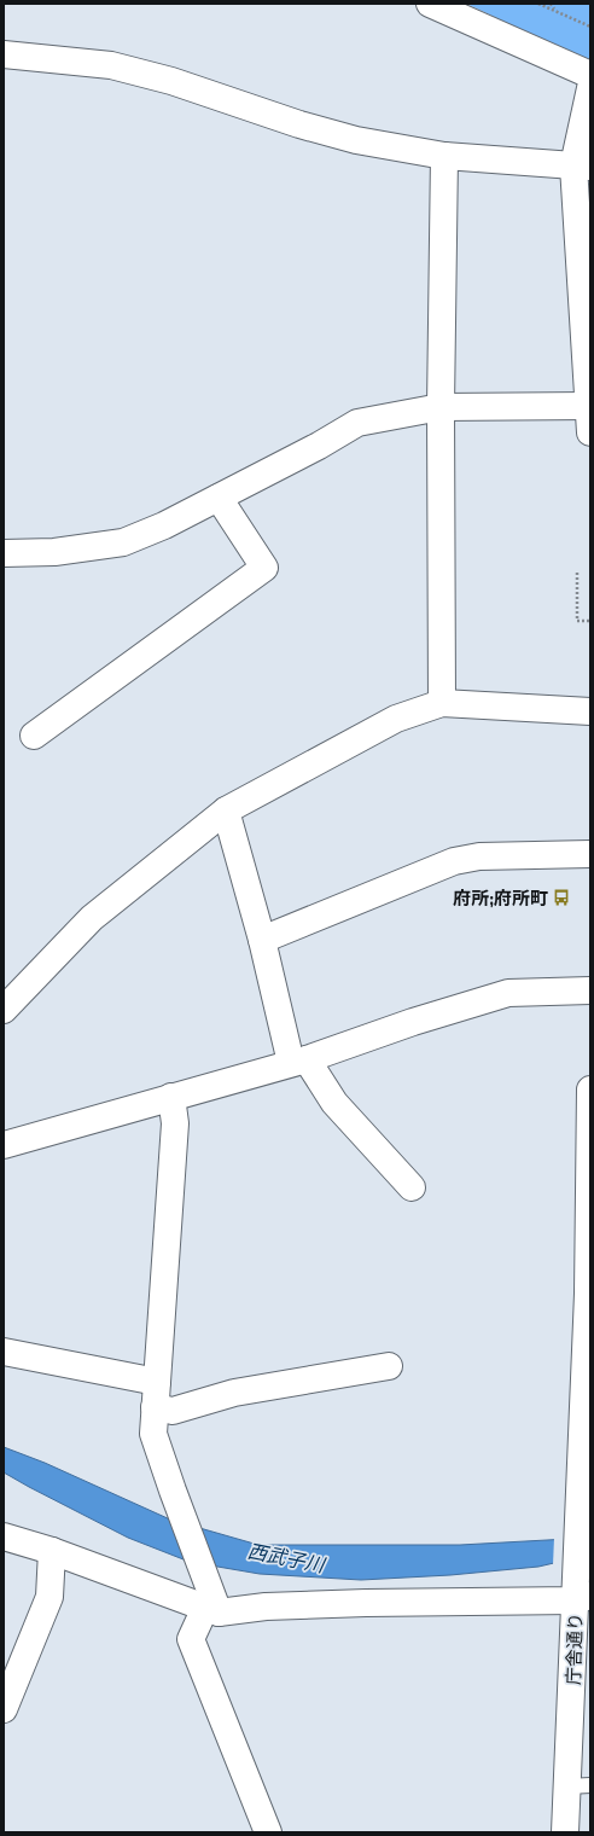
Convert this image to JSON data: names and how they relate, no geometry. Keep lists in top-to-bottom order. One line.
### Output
{"streets":{"main road":["庁舎通り"]},"water":["西武子川"],"places":{"bus stop":["府所;府所町"]}}
